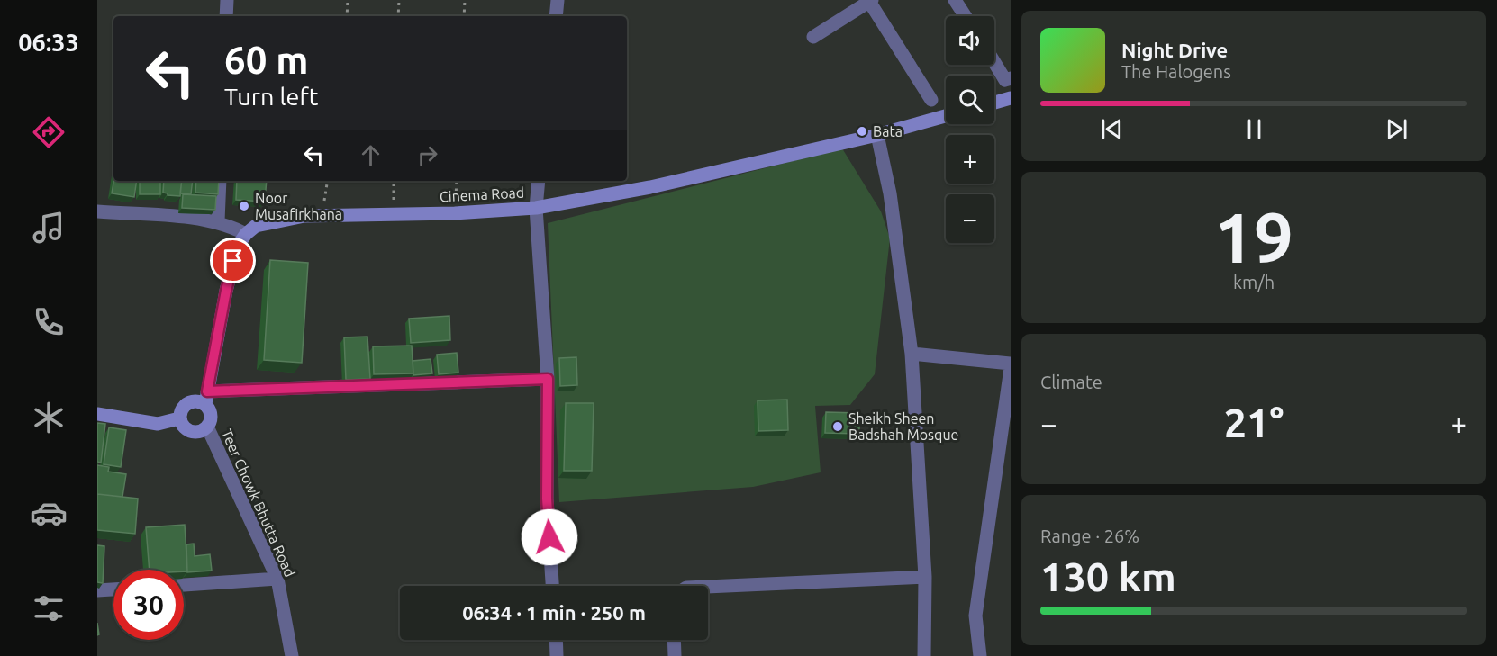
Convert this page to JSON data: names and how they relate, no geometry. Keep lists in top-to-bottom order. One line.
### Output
{"streets":{"street":["Cinema Road","Teer Chowk Bhutta Road"]},"places":["Bata","Noor Musafirkhana","Sheikh Sheen Badshah Mosque"],"page":{"tabs":"06:33","map_buttons":["+","−"],"turn":["60 m","Turn left"],"song":["Night Drive","The Halogens"],"tile":[["19","km/h"],"Climate",["Range · 26%","130 km"]],"heat":["−","21°","+"],"limit":"30","trip":"06:34 · 1 min · 250 m"}}
